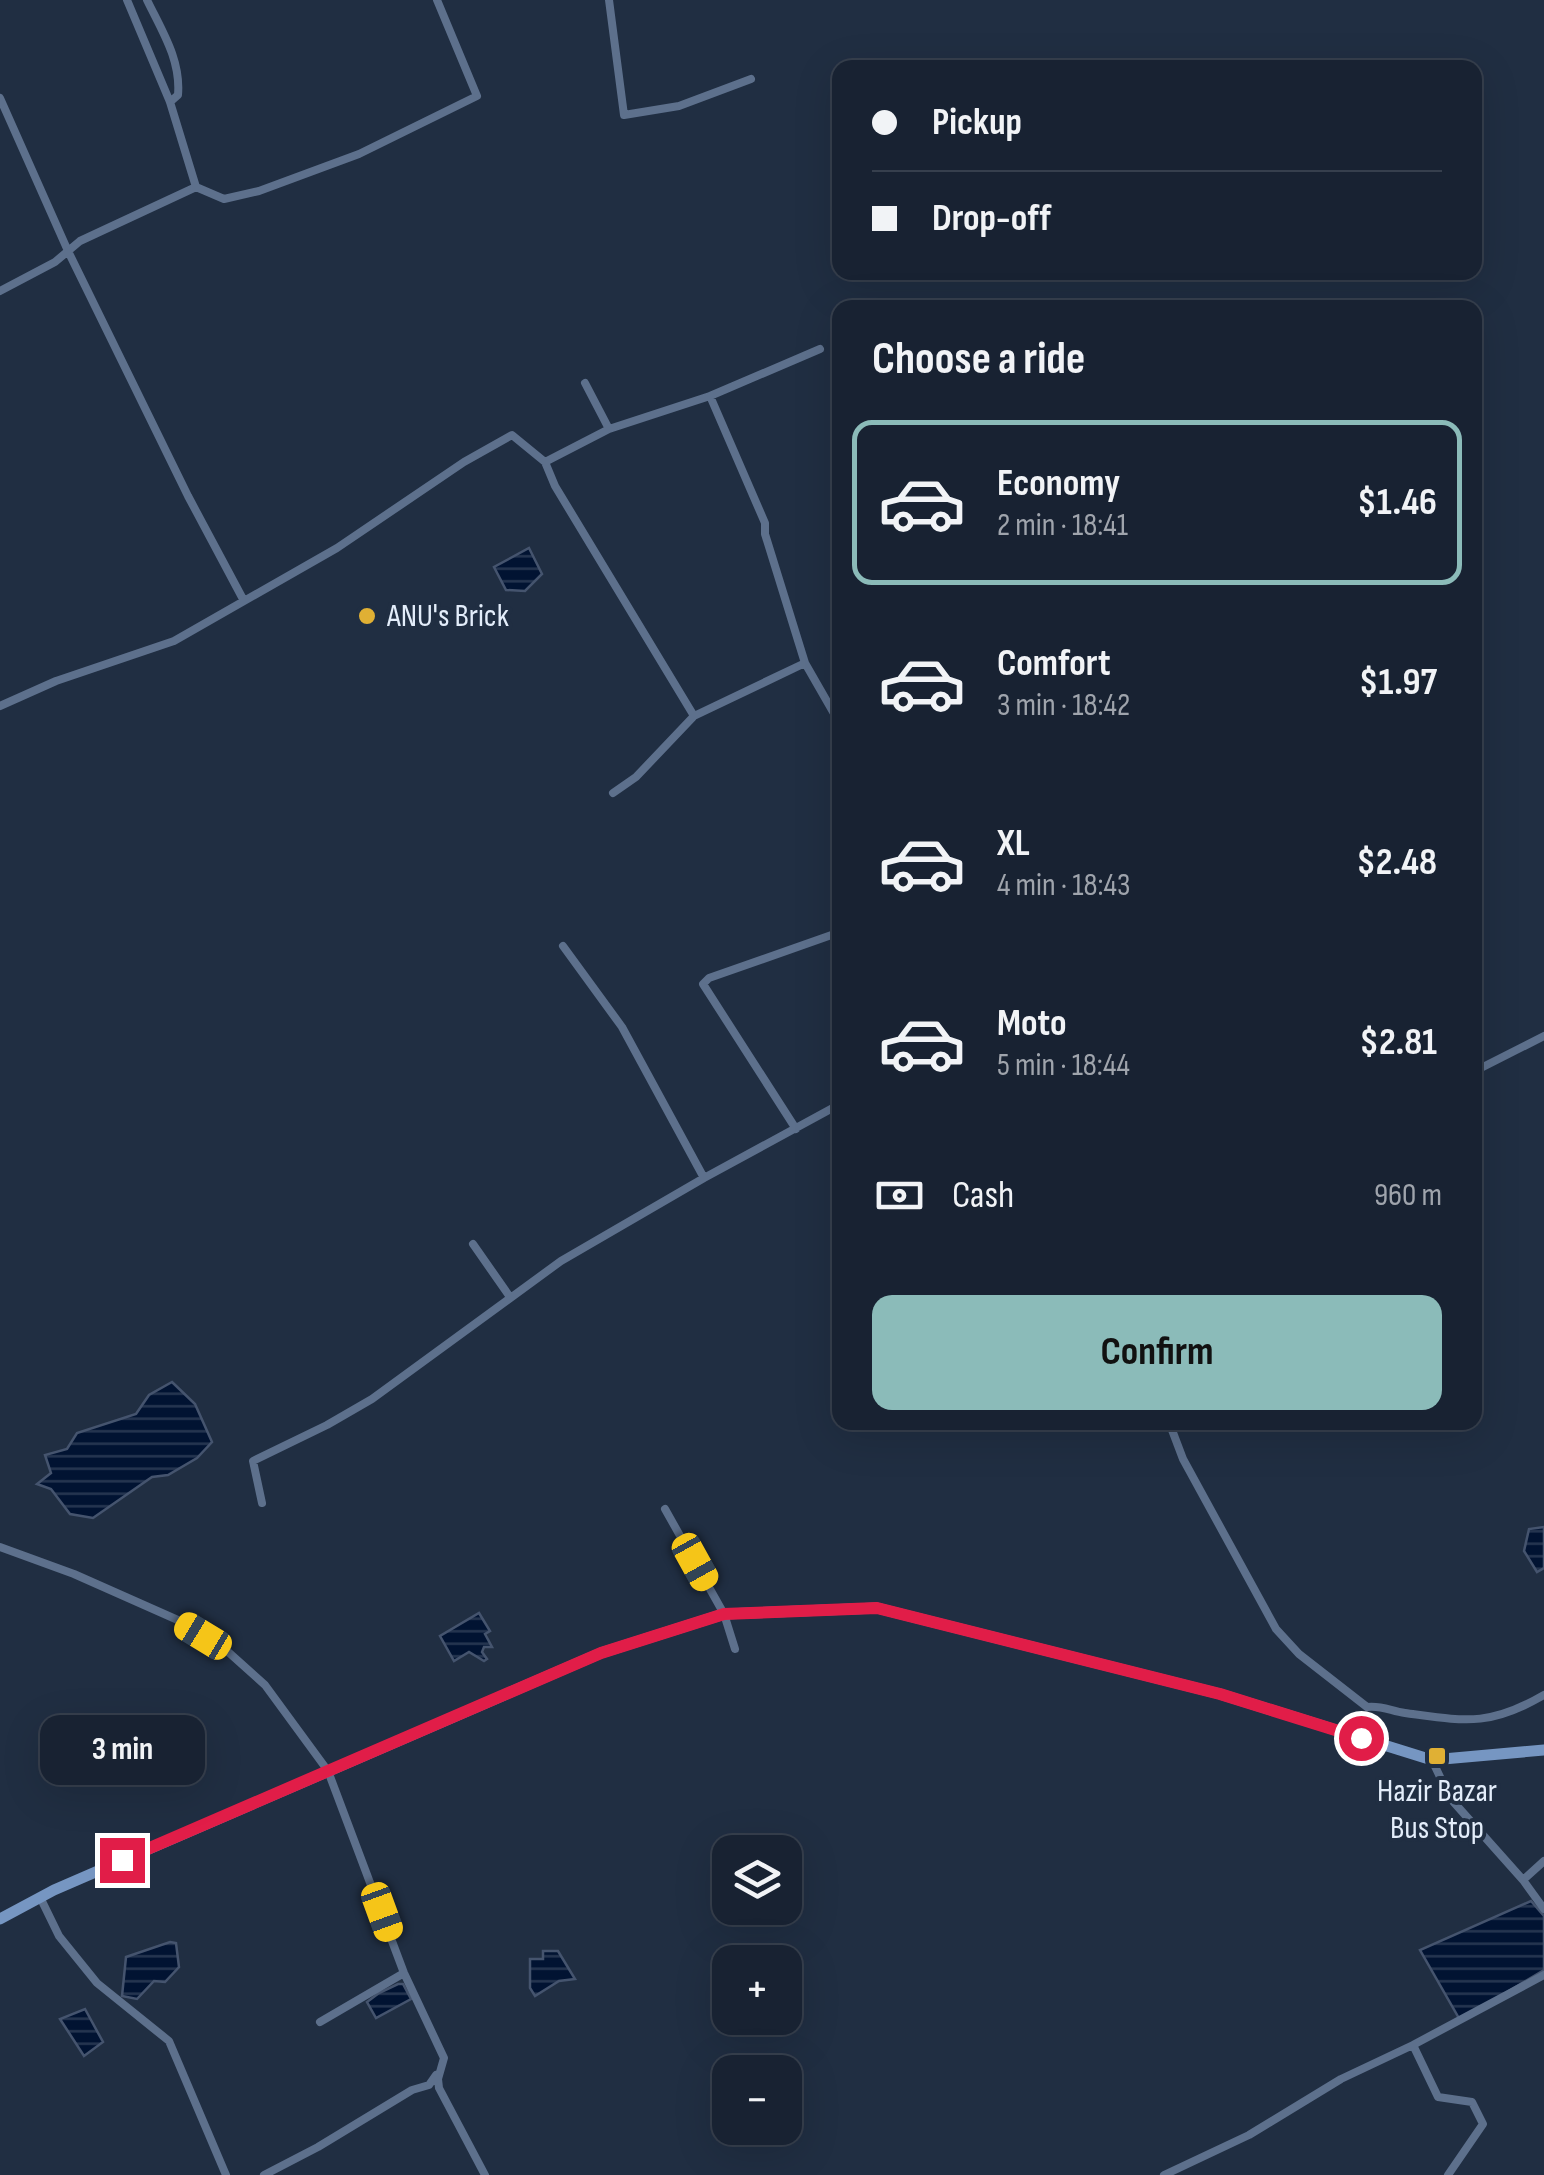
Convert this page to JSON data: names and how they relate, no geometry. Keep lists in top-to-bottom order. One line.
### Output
{"places":{"other":["ANU's Brick"],"transit":["Hazir Bazar Bus Stop"]},"page":{"banner":["Pickup","Drop-off"],"heading":"Choose a ride","list":[{"name":"Economy","note":"2 min · 18:41","value":"$1.46"},{"name":"Comfort","note":"3 min · 18:42","value":"$1.97"},{"name":"XL","note":"4 min · 18:43","value":"$2.48"},{"name":"Moto","note":"5 min · 18:44","value":"$2.81"}],"pay":["Cash","960 m"],"buttons":"Confirm","bubble":"3 min","map_buttons":["+","−"]}}
